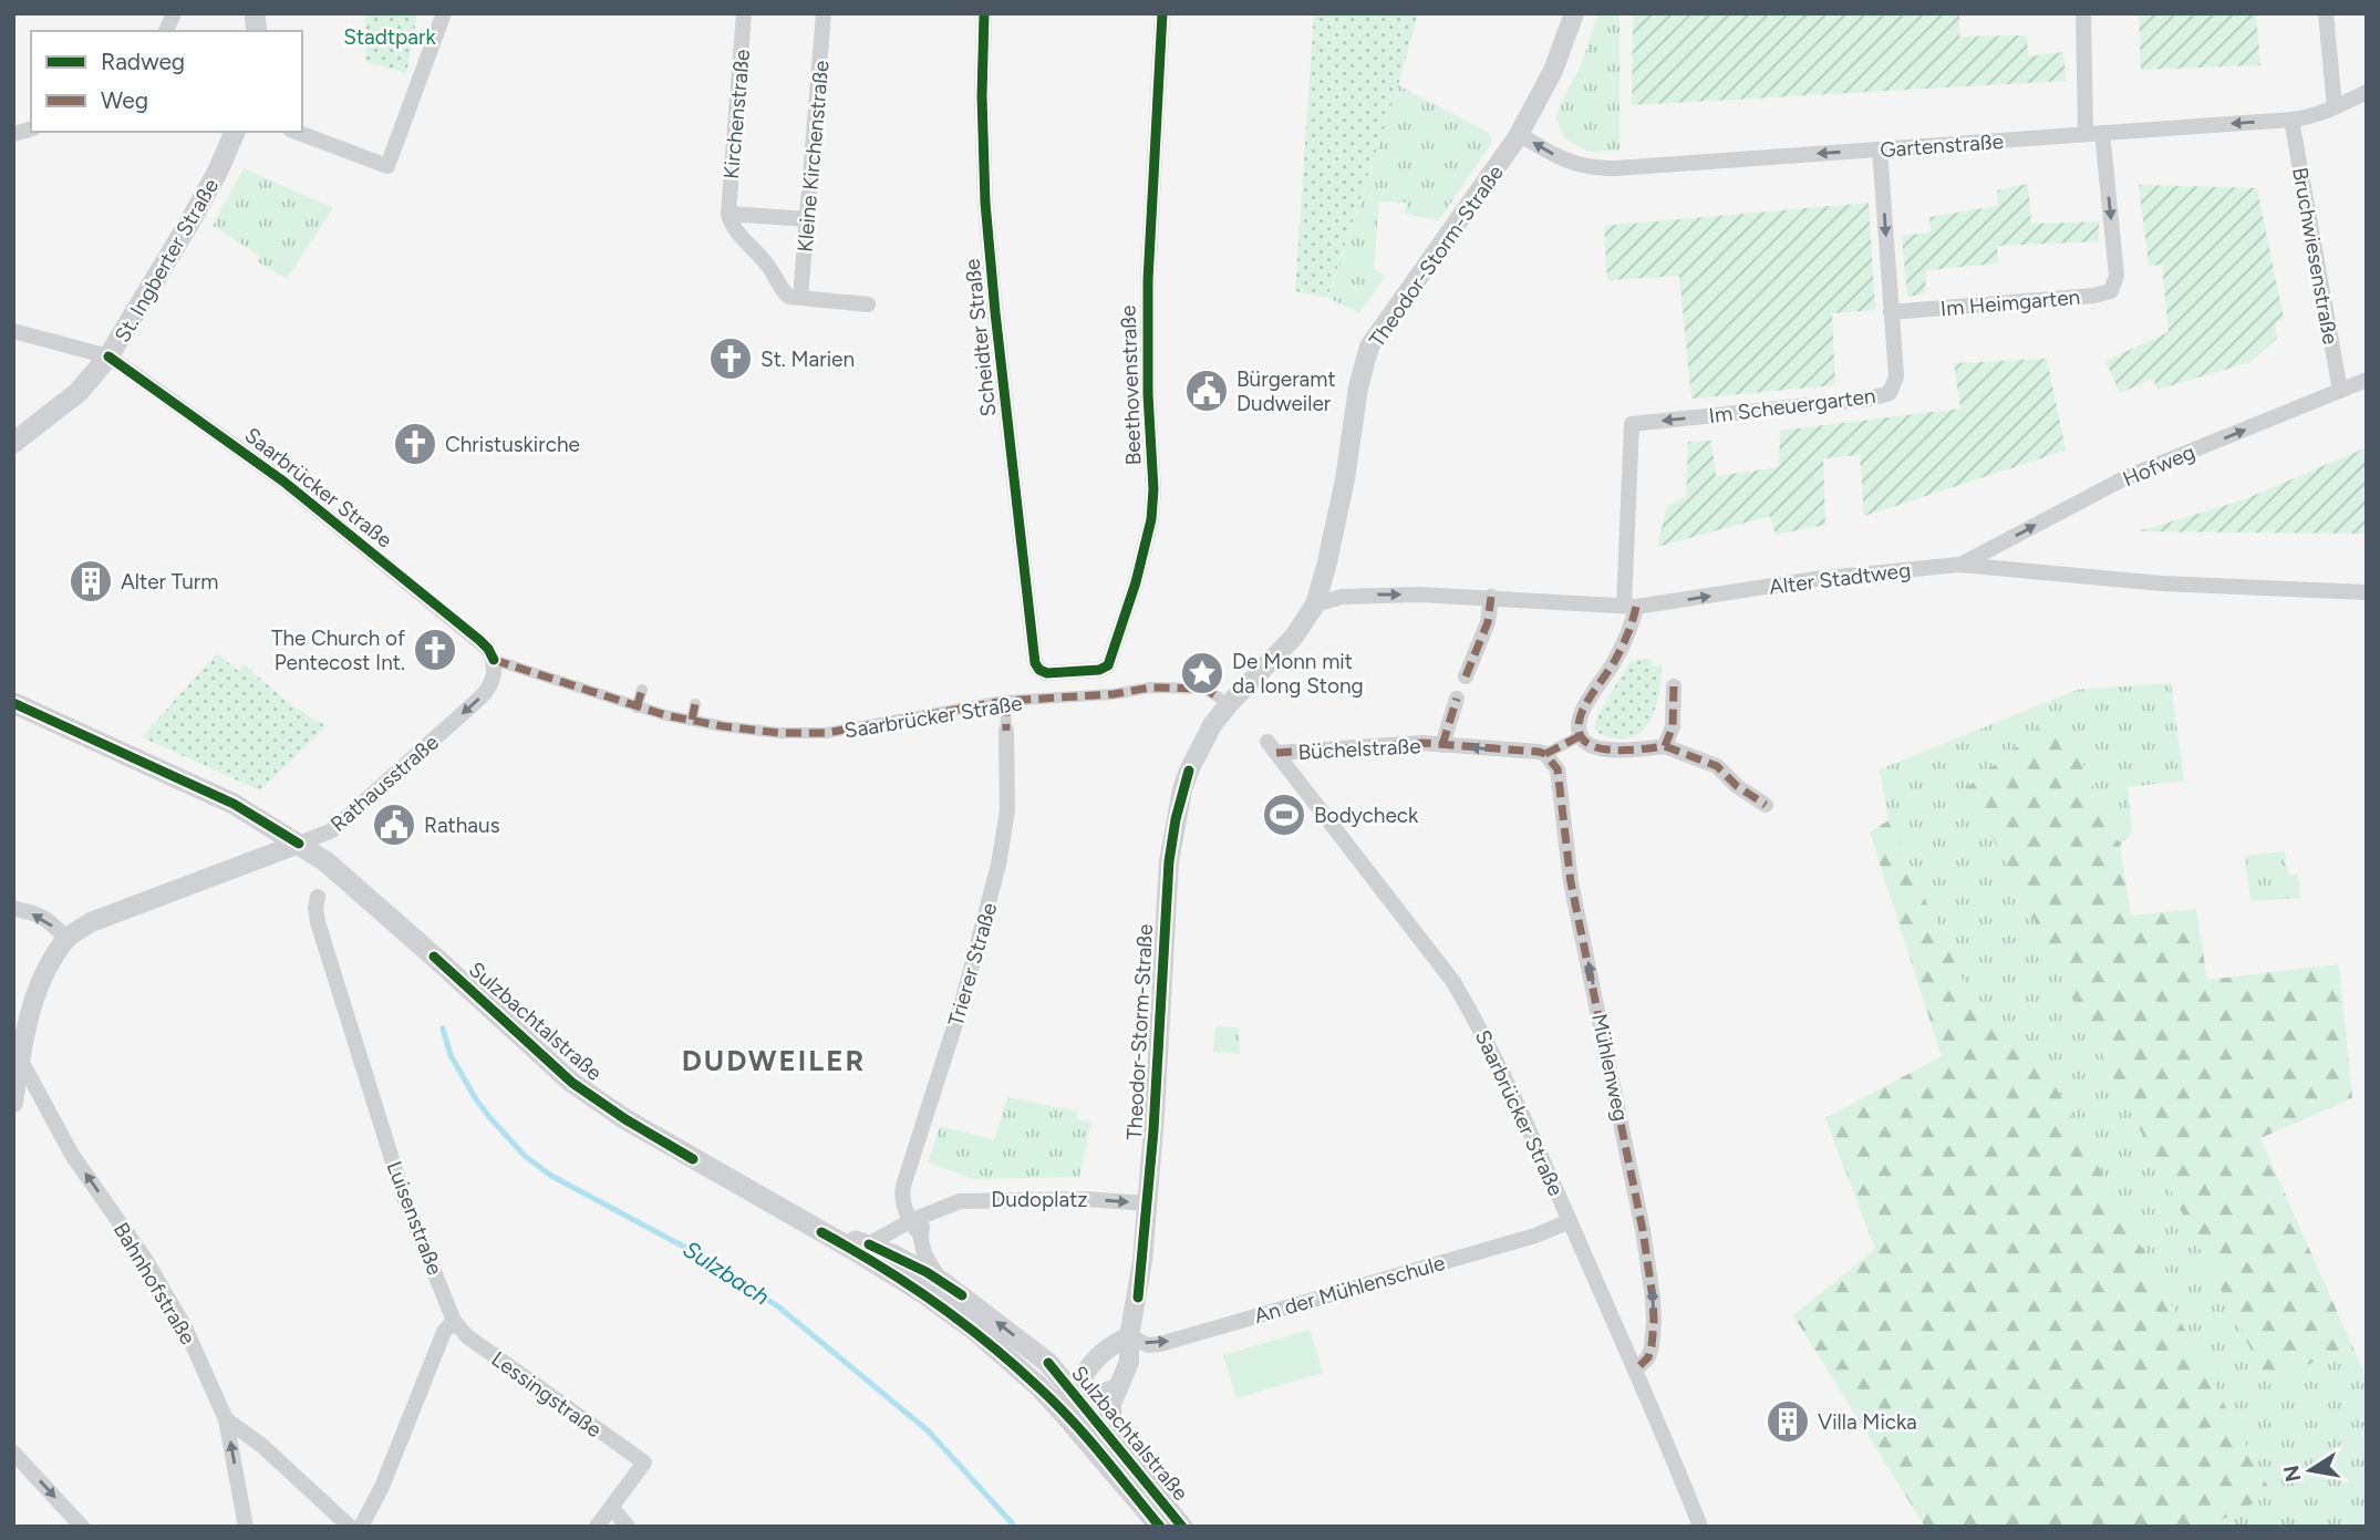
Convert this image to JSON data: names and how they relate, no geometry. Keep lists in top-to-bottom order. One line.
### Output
{"streets":{"main road":["St. Ingberter Straße","Sulzbachtalstraße"],"street":["Kirchenstraße","Gartenstraße","Kleine Kirchenstraße","Theodor-Storm-Straße","Bruchwiesenstraße","Im Heimgarten","Scheidter Straße","Beethovenstraße","Im Scheuergarten","Hofweg","Saarbrücker Straße","Alter Stadtweg","Büchelstraße","Rathausstraße","Trierer Straße","Mühlenweg","Dudoplatz","Luisenstraße","Bahnhofstraße","An der Mühlenschule","Lessingstraße"]},"crossings":[["Gartenstraße","Theodor-Storm-Straße"],["Gartenstraße","Bruchwiesenstraße"],["Gartenstraße","Im Heimgarten"],["Gartenstraße","Im Scheuergarten"],["Theodor-Storm-Straße","Alter Stadtweg"],["Theodor-Storm-Straße","Sulzbachtalstraße"],["Theodor-Storm-Straße","Dudoplatz"],["Theodor-Storm-Straße","An der Mühlenschule"],["Bruchwiesenstraße","Hofweg"],["St. Ingberter Straße","Saarbrücker Straße"],["Im Heimgarten","Im Scheuergarten"],["Scheidter Straße","Beethovenstraße"],["Im Scheuergarten","Alter Stadtweg"],["Hofweg","Alter Stadtweg"],["Saarbrücker Straße","Büchelstraße"],["Saarbrücker Straße","Rathausstraße"],["Saarbrücker Straße","Trierer Straße"],["Saarbrücker Straße","Mühlenweg"],["Saarbrücker Straße","An der Mühlenschule"],["Büchelstraße","Mühlenweg"],["Rathausstraße","Sulzbachtalstraße"],["Trierer Straße","Sulzbachtalstraße"],["Trierer Straße","Dudoplatz"],["Luisenstraße","Lessingstraße"]],"one_way":["Gartenstraße","Hofweg","Alter Stadtweg","Rathausstraße","Mühlenweg","Dudoplatz","Bahnhofstraße","An der Mühlenschule"],"districts":["DUDWEILER"],"water":["Sulzbach"],"parks":["Stadtpark"],"places":{"church":["St. Marien","Christuskirche","The Church of Pentecost Int."],"public building":["Bürgeramt Dudweiler","Rathaus"],"building":["Alter Turm","Villa Micka"],"place":["De Monn mit da long Stong"],"sports":["Bodycheck"]},"legend":["Radweg","Weg"],"north":"left"}
